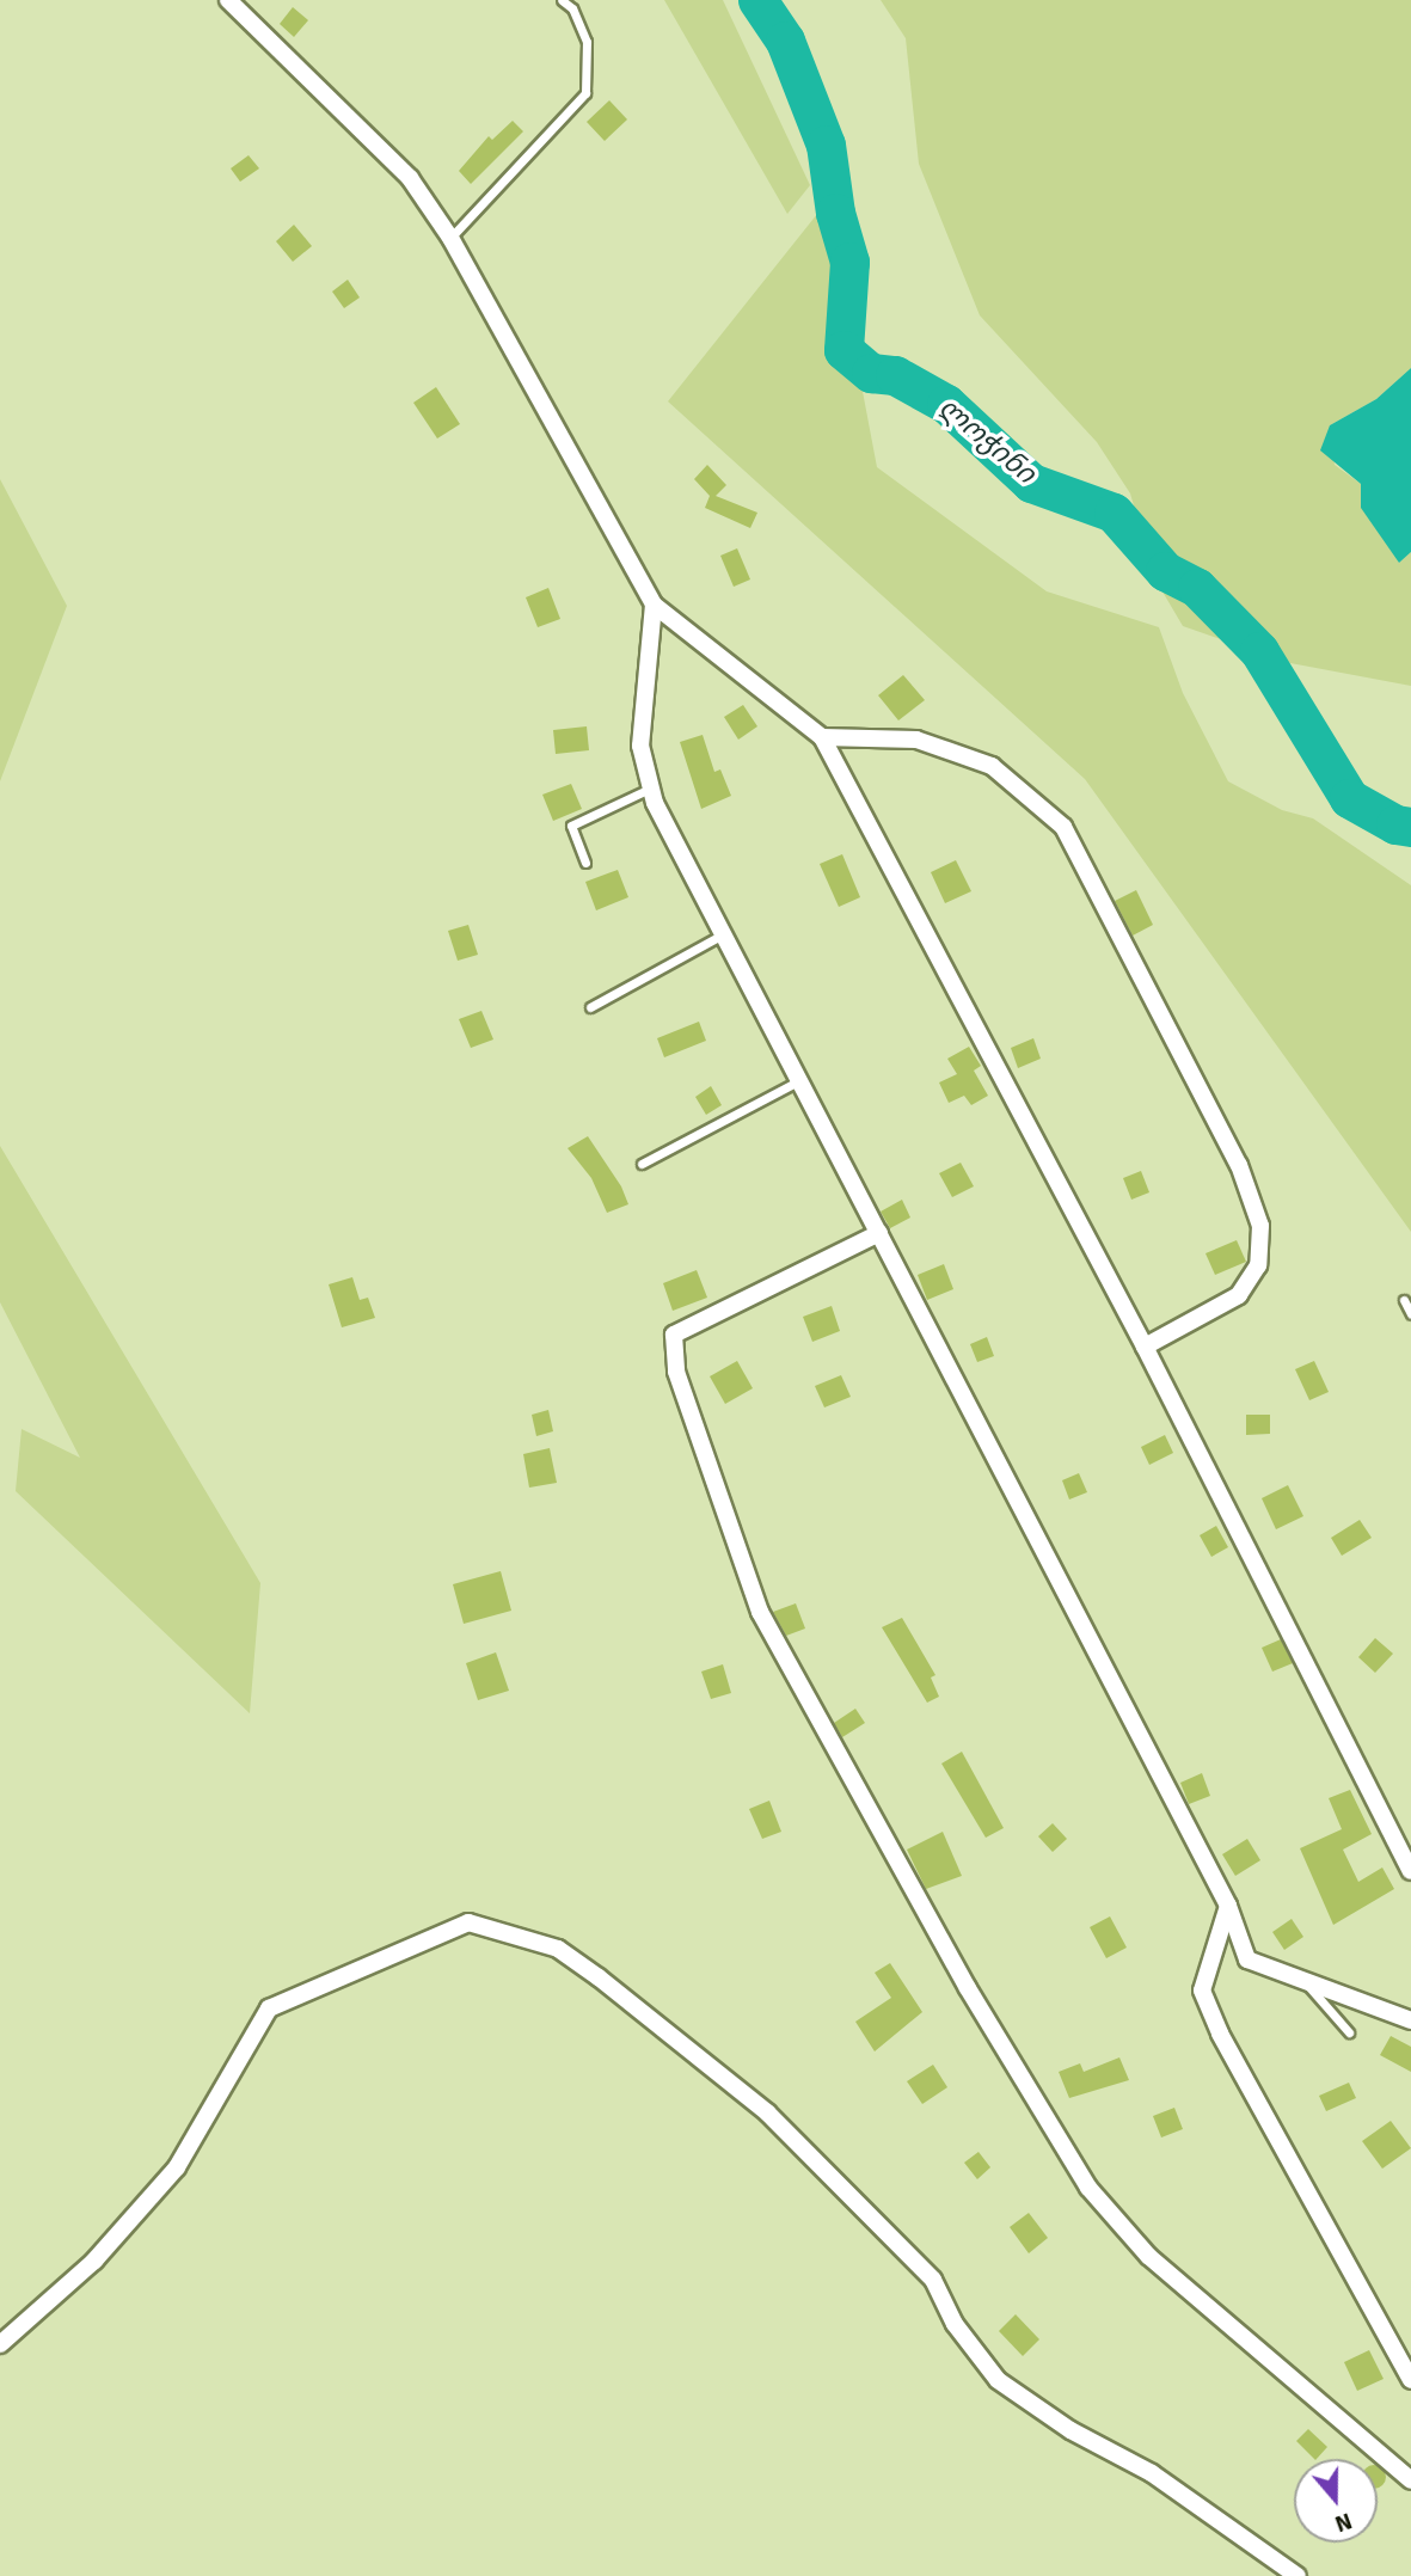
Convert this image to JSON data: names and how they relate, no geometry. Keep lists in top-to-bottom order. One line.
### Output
{"water":["ლოჭინი"],"north":"bottom"}
